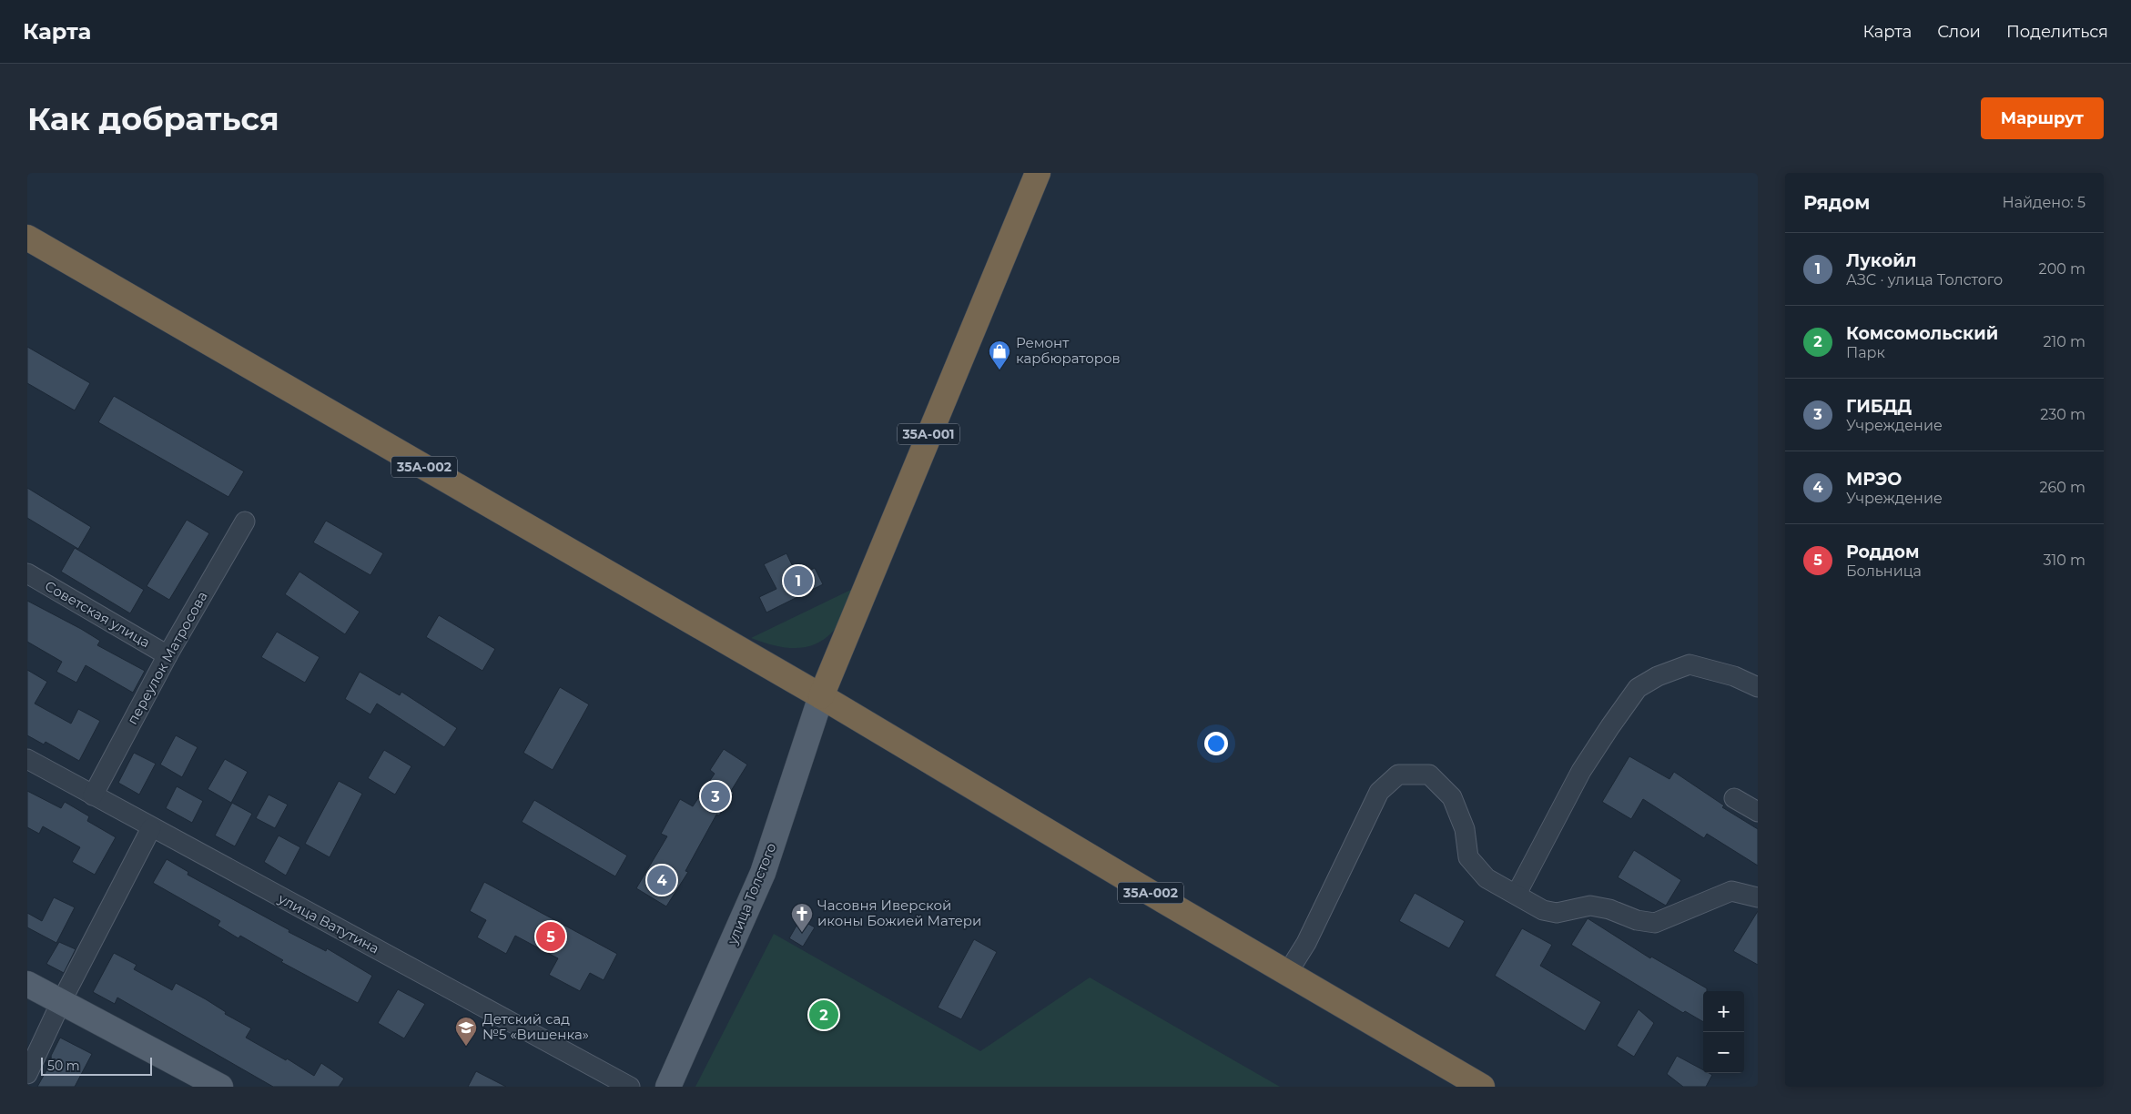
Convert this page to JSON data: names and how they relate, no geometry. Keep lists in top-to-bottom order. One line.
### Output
{"streets":{"highway":["35А-001","35А-002"],"main road":["улица Толстого"],"street":["Советская улица","переулок Матросова","улица Ватутина"]},"crossings":[["35А-001","35А-002"],["35А-001","улица Толстого"],["35А-002","улица Толстого"],["Советская улица","переулок Матросова"],["переулок Матросова","улица Ватутина"]],"places":{"shop":["Ремонт карбюраторов"],"church":["Часовня Иверской иконы Божией Матери"],"school or university":["Детский сад №5 «Вишенка»"]},"scale_bar":"50 m","page":{"header":"Карта","nav":["Карта","Слои","Поделиться"],"buttons":"Маршрут","title":"Как добраться","heading":["Рядом","Найдено: 5"],"list":[{"mark":"1","name":"Лукойл","note":"АЗС · улица Толстого","value":"200 m"},{"mark":"2","name":"Комсомольский","note":"Парк","value":"210 m"},{"mark":"3","name":"ГИБДД","note":"Учреждение","value":"230 m"},{"mark":"4","name":"МРЭО","note":"Учреждение","value":"260 m"},{"mark":"5","name":"Роддом","note":"Больница","value":"310 m"}],"pins":["1","3","4","5","2"],"map_buttons":["+","−"],"scale":"50 m"}}
